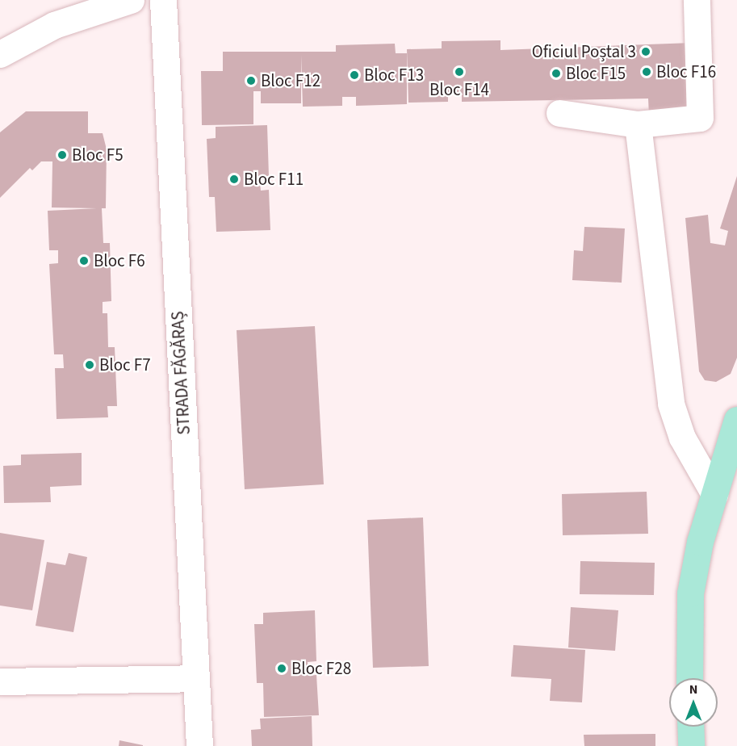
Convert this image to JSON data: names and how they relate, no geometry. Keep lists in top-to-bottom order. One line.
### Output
{"streets":{"street":["STRADA FĂGĂRAȘ"]},"places":["Oficiul Poștal 3","Bloc F14","Bloc F16","Bloc F15","Bloc F13","Bloc F12","Bloc F5","Bloc F11","Bloc F6","Bloc F7","Bloc F28"],"north":"top"}
